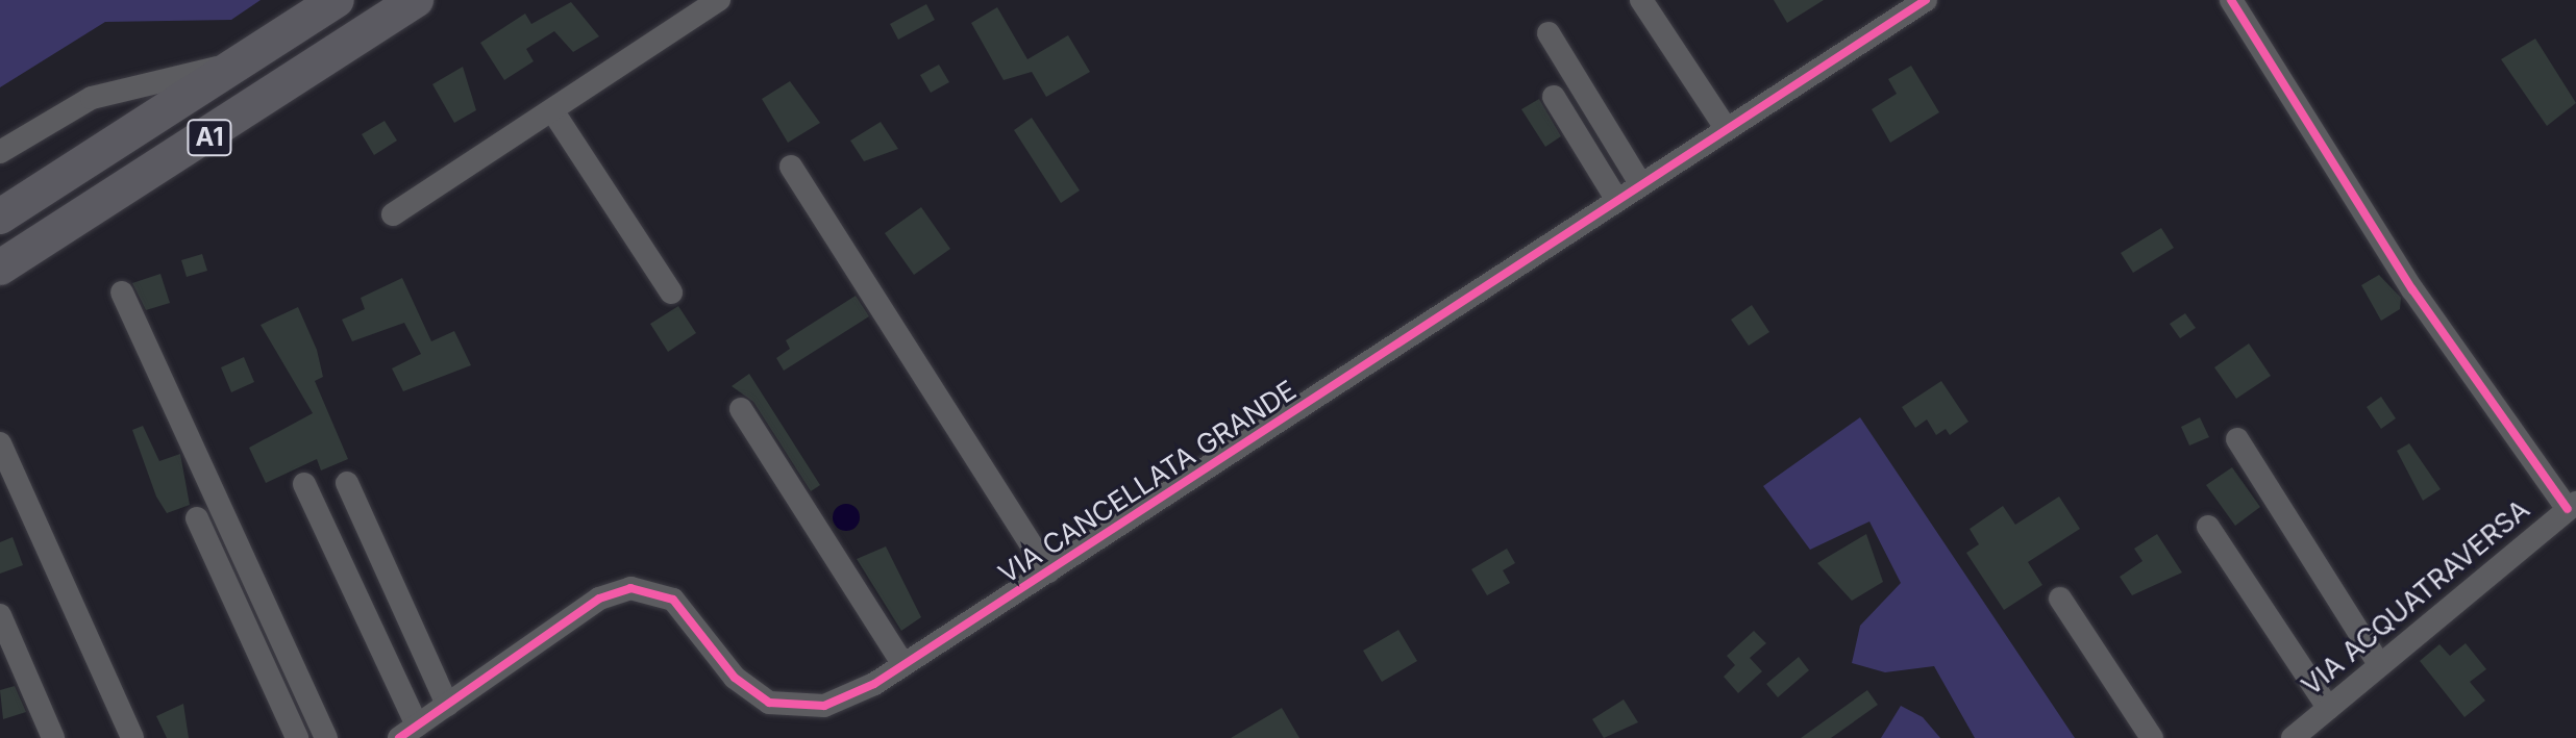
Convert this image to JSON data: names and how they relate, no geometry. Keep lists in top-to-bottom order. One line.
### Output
{"streets":{"highway":["A1"],"street":["VIA CANCELLATA GRANDE","VIA ACQUATRAVERSA"]}}
